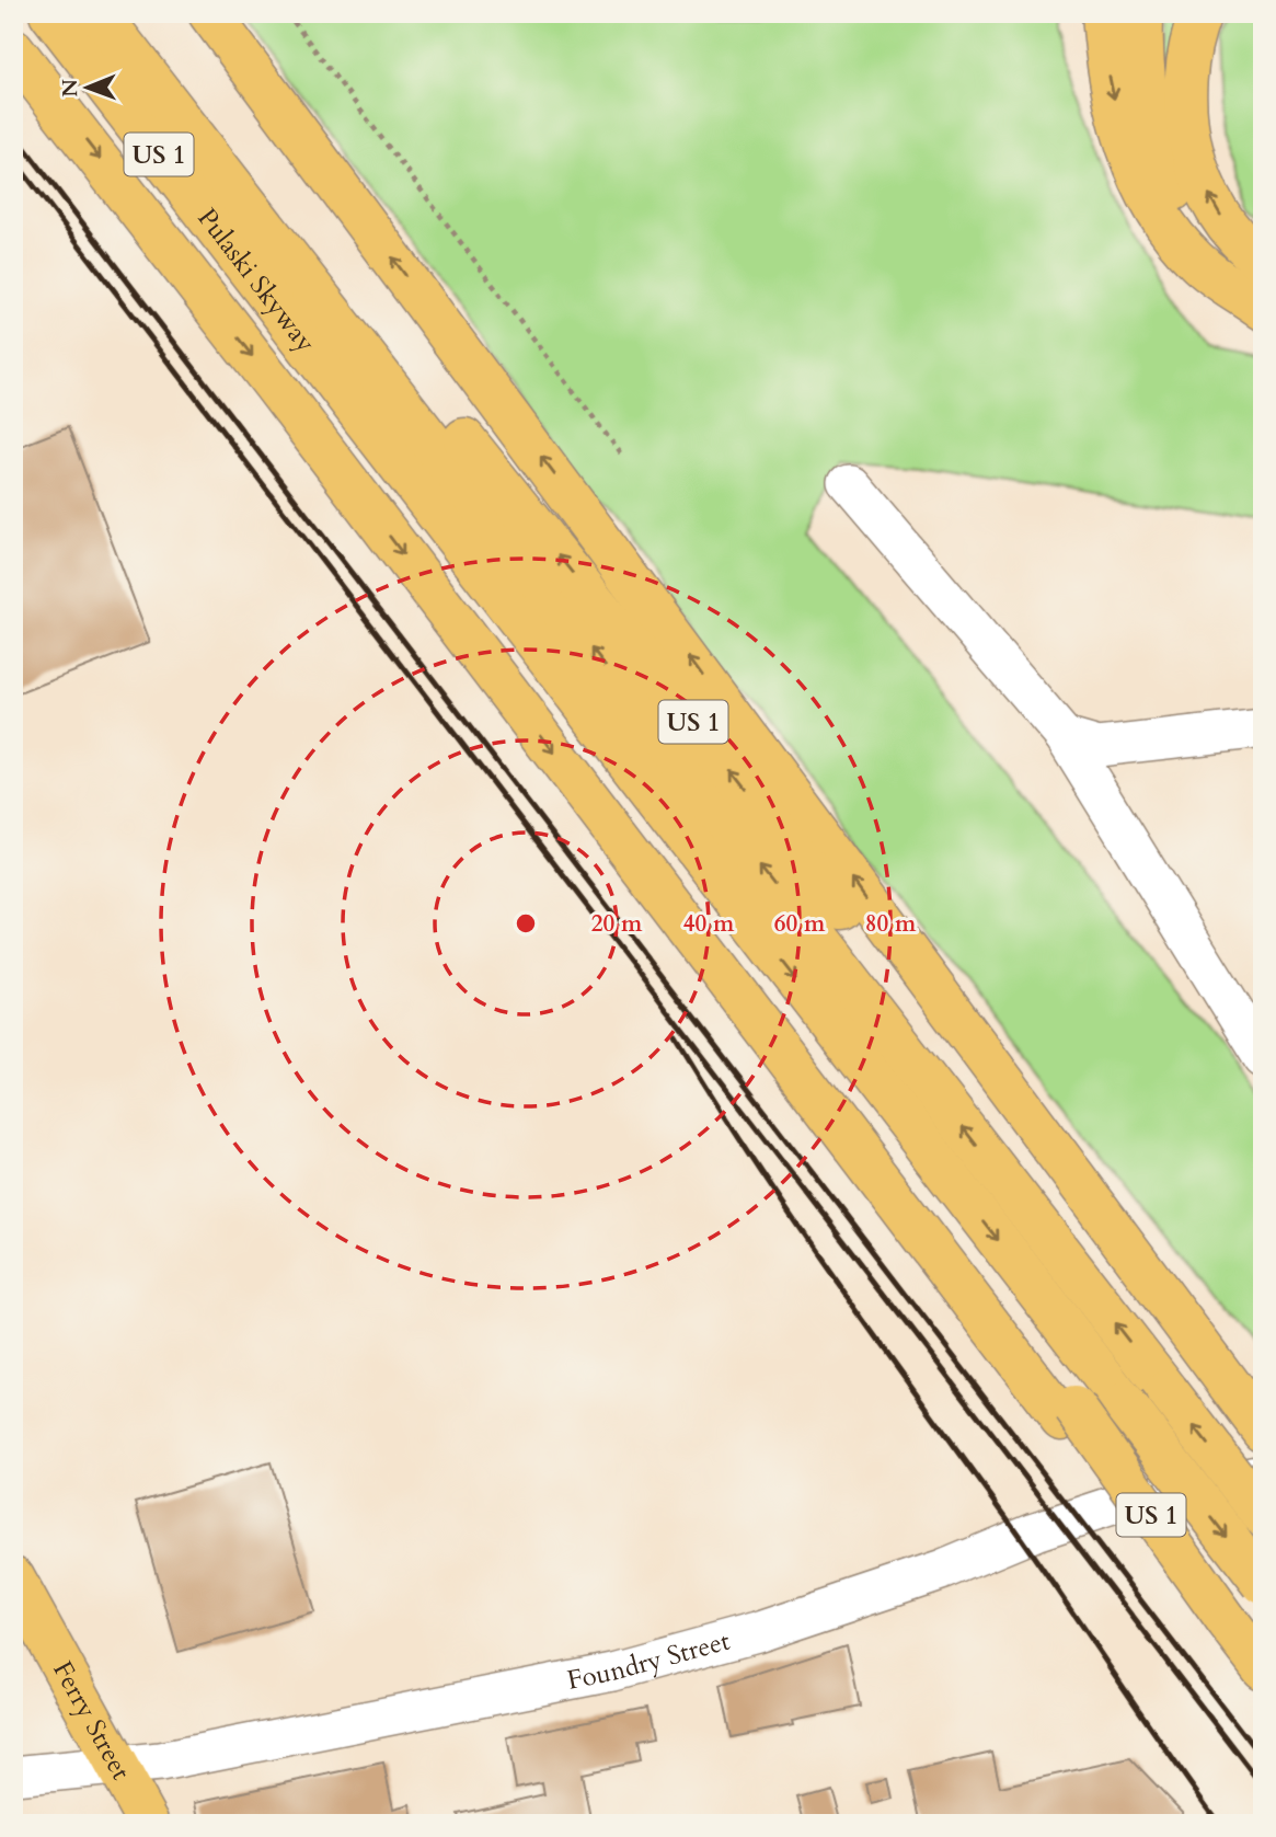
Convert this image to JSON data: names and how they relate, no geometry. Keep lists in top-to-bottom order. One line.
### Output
{"streets":{"main road":["US 1","Pulaski Skyway","Ferry Street"],"street":["Foundry Street"]},"crossings":[["US 1","Pulaski Skyway"],["Foundry Street","Ferry Street"]],"north":"left","rings":["20 m","40 m","60 m","80 m"]}
